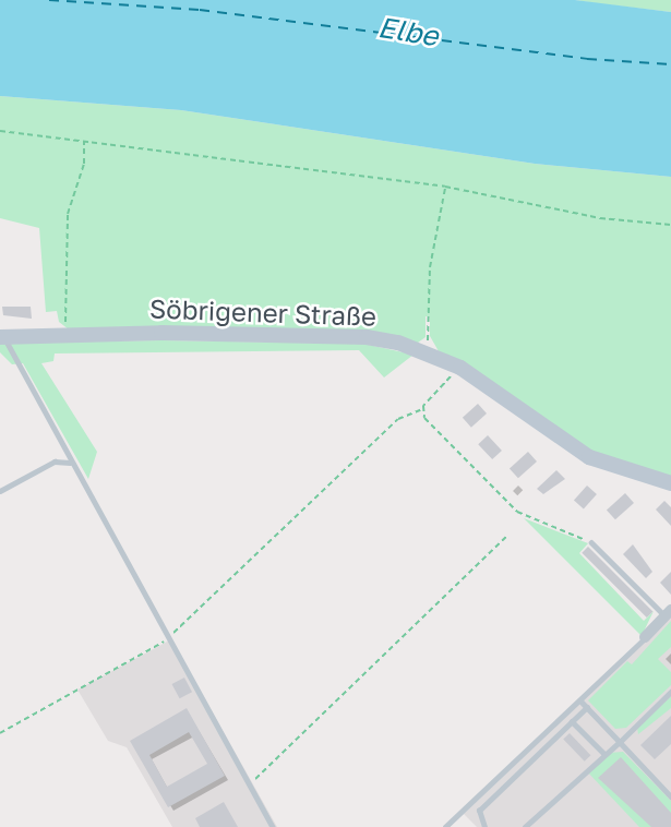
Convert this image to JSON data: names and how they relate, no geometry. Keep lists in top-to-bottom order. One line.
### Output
{"streets":{"street":["Söbrigener Straße"]},"water":["Elbe"]}
